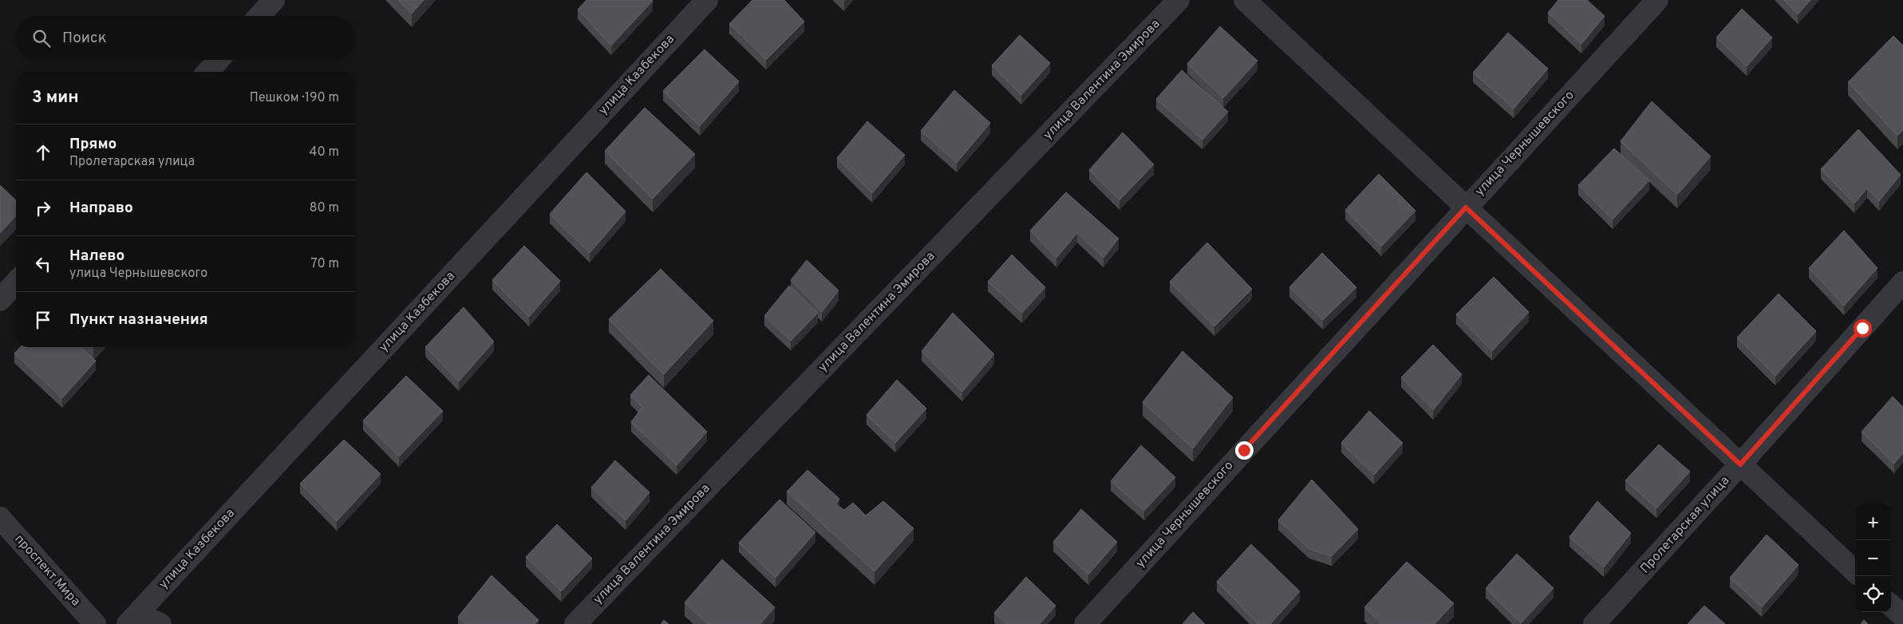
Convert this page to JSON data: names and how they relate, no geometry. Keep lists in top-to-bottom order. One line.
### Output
{"streets":{"street":["улица Казбекова","улица Валентина Эмирова","улица Чернышевского","Пролетарская улица","проспект Мира"]},"page":{"search":"Поиск","heading":["3 мин","Пешком · 190 m"],"list":[["Прямо","Пролетарская улица","40 m"],["Направо","80 m"],["Налево","улица Чернышевского","70 m"],"Пункт назначения"],"map_buttons":["+","−"]}}
